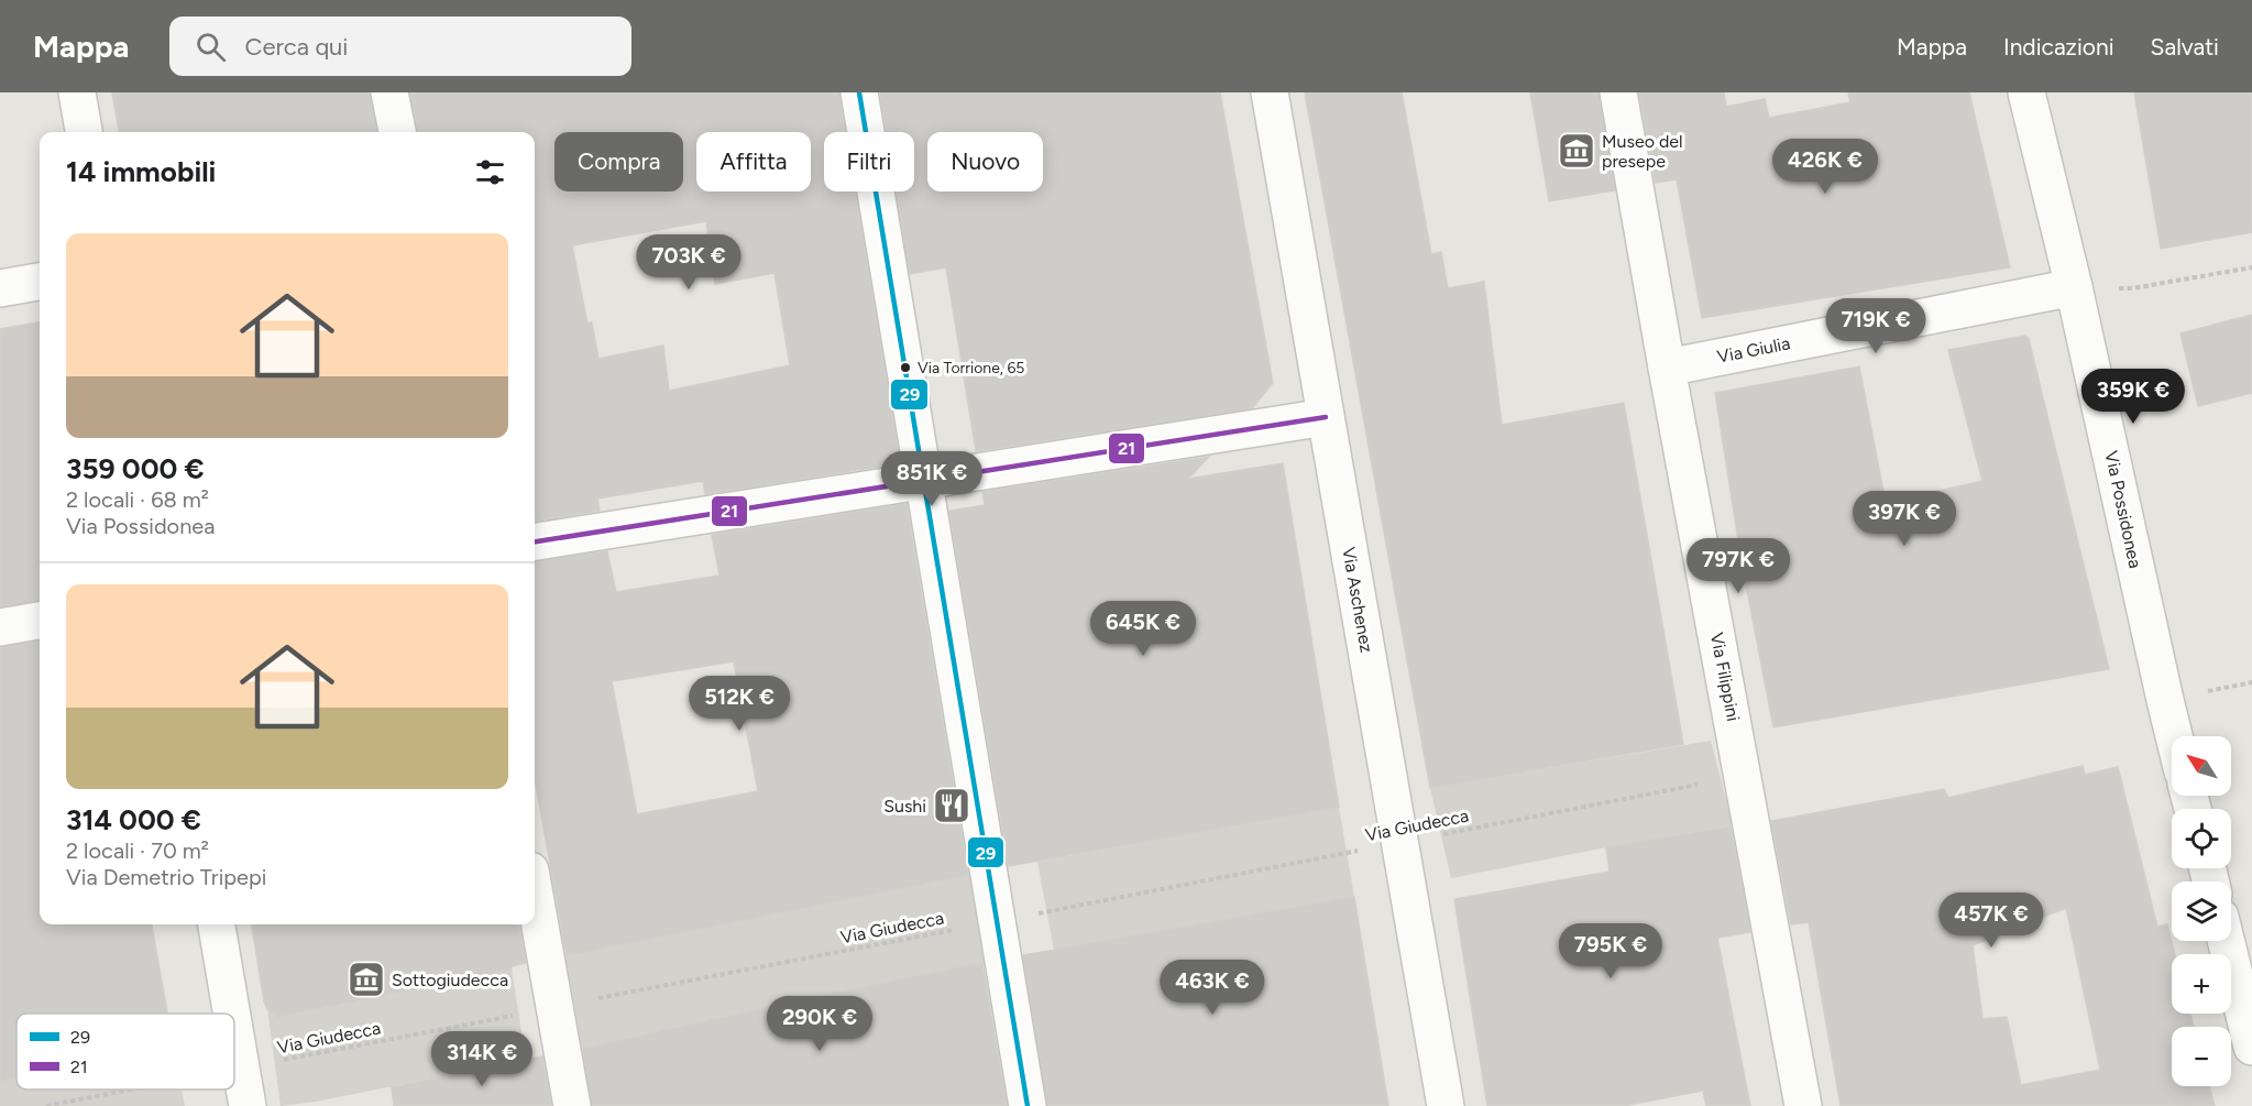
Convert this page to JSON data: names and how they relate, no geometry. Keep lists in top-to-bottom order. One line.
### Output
{"streets":{"street":["Via Giulia","Via Possidonea","Via Aschenez","Via Filippini"],"path":["Via Giudecca"]},"crossings":[["Via Giulia","Via Possidonea"],["Via Giulia","Via Filippini"],["Via Aschenez","Via Giudecca"],["Via Filippini","Via Giudecca"]],"places":{"museum":["Museo del presepe","Sottogiudecca"],"other":["Via Torrione, 65"],"restaurant":["Sushi"]},"lines":["transit line 29","transit line 21"],"legend":["29","21"],"north":"top left","page":{"header":"Mappa","search":"Cerca qui","nav":["Mappa","Indicazioni","Salvati"],"chip":["Compra","Affitta","Filtri","Nuovo"],"heading":"14 immobili","price":["426K €","703K €","719K €","359K €","851K €","397K €","797K €","645K €","512K €","457K €","795K €","463K €","290K €","314K €"],"list":[{"name":"359 000 €","note":"2 locali · 68 m² · Via Possidonea"},{"name":"314 000 €","note":"2 locali · 70 m² · Via Demetrio Tripepi"}],"map_buttons":["+","−"]}}
